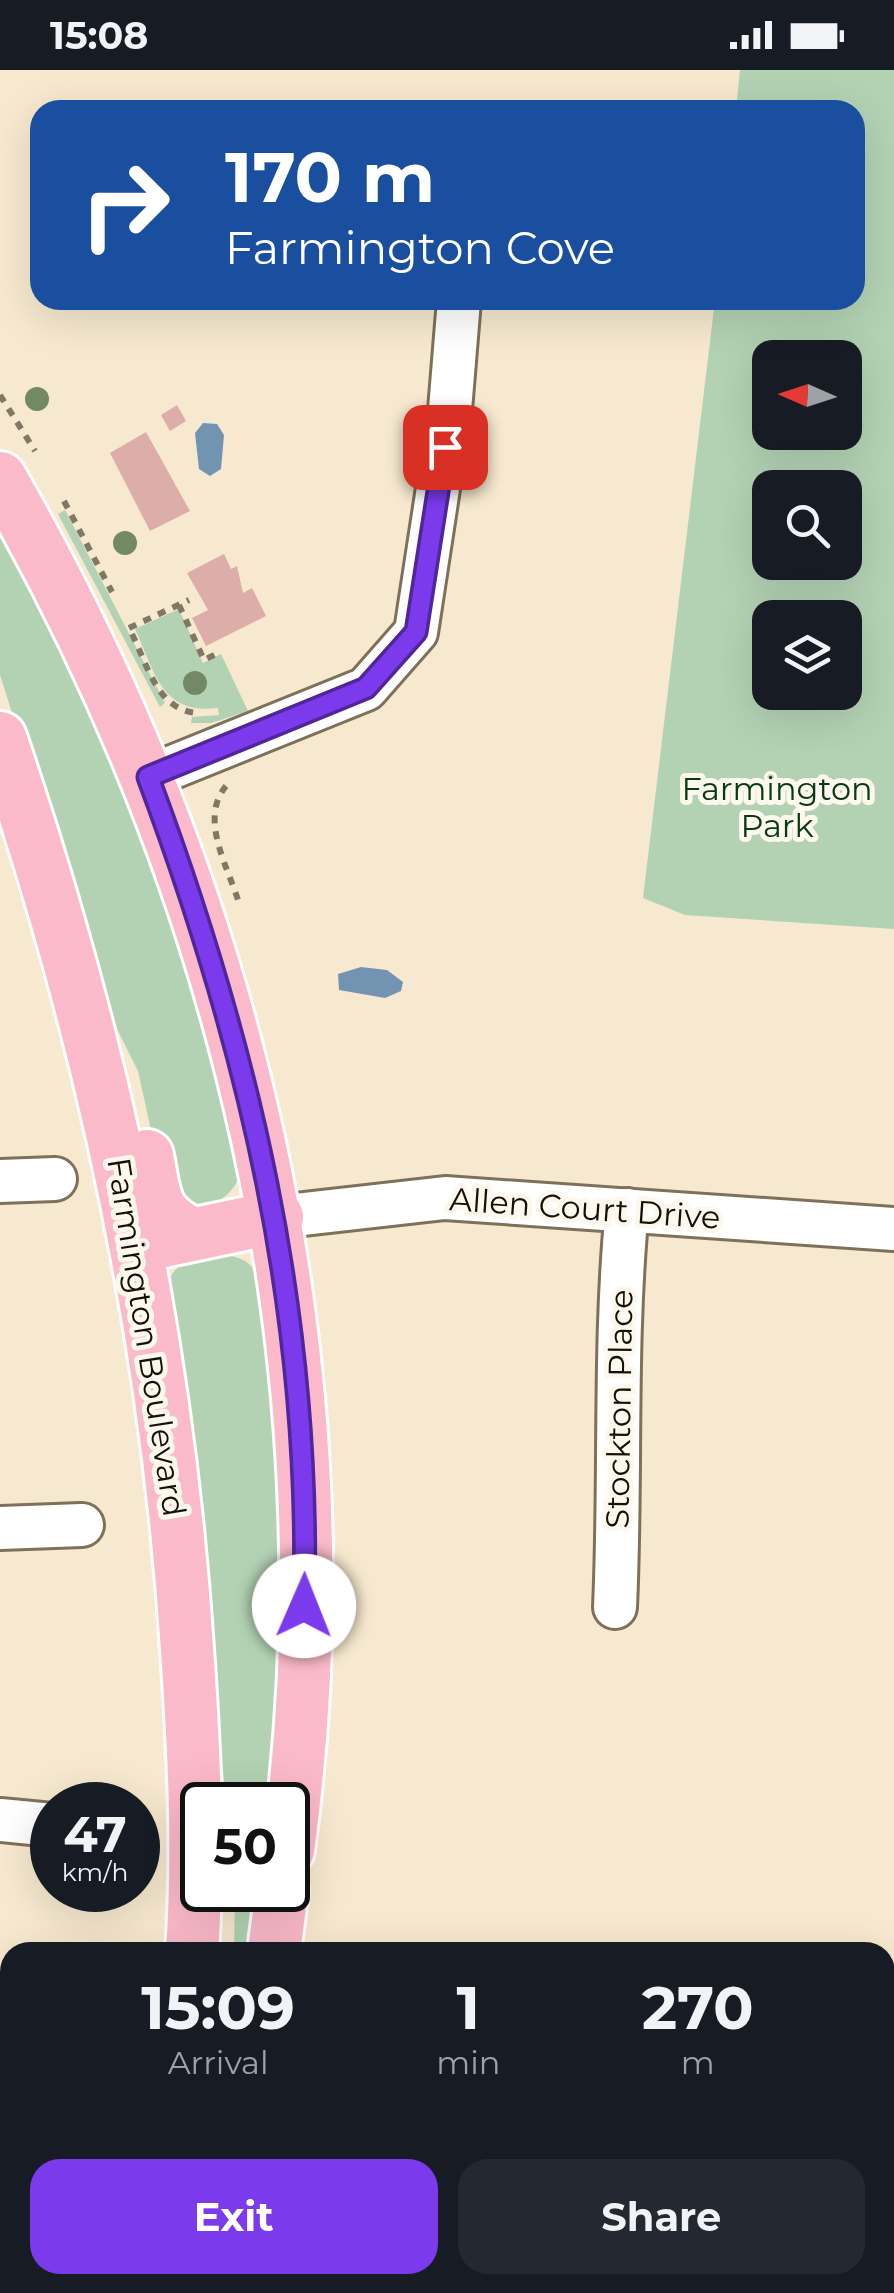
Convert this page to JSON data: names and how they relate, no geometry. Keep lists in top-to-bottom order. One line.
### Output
{"streets":{"main road":["Farmington Boulevard"],"street":["Allen Court Drive","Stockton Place"]},"crossings":[["Allen Court Drive","Stockton Place"]],"parks":["Farmington Park"],"north":"left","page":{"status":"15:08","turn":["170 m","Farmington Cove"],"speed":"47 km/h","limit":"50","eta":["15:09","Arrival","1","min","270","m"],"buttons":["Exit","Share"]}}
